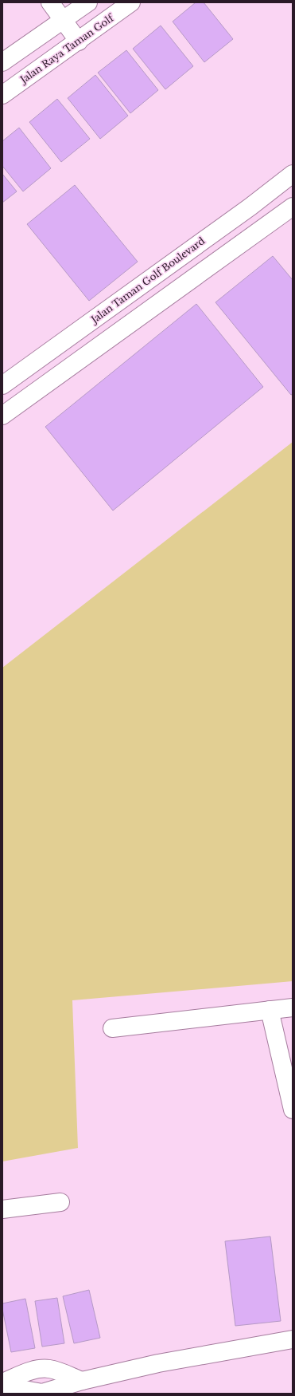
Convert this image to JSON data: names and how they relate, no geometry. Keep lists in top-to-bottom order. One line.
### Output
{"streets":{"street":["Jalan Raya Taman Golf","Jalan Taman Golf Boulevard"]}}
